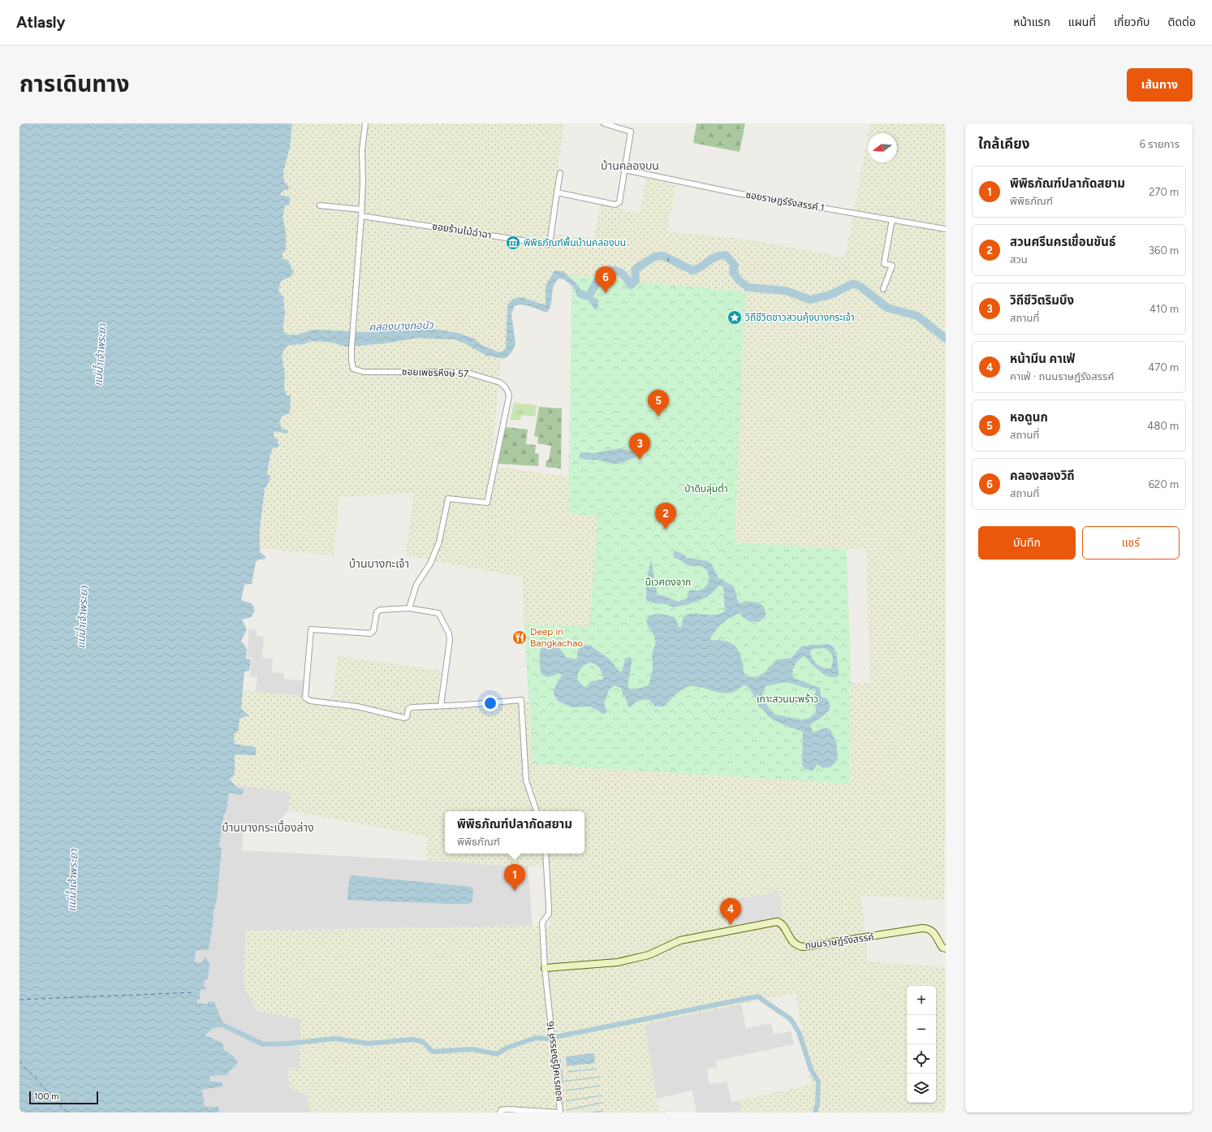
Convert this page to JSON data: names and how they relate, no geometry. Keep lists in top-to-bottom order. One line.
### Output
{"streets":{"street":["ซอยราษฎร์รังสรรค์ 1","ซอยร้านไม้ฉำฉา","ซอยเพชรหึงษ์ 57","ถนนราษฎ์รังสรรค์","ซอยราษฎ์รังสรรค์ 16"]},"crossings":[["ซอยร้านไม้ฉำฉา","ซอยเพชรหึงษ์ 57"],["ถนนราษฎ์รังสรรค์","ซอยราษฎ์รังสรรค์ 16"]],"districts":["บ้านคลองบน","บ้านบางกะเจ้า","บ้านบางกระเบื้องล่าง"],"water":["คลองบางกอบัว","แม่น้ำเจ้าพระยา"],"parks":["ป่าดิบลุ่มต่ำ","นิเวศดงจาก","เกาะสวนมะพร้าว"],"places":{"museum":["พิพิธภัณฑ์พื้นบ้านคลองบน"],"place":["วิถีชีวิตชาวสวนคุ้งบางกระเจ้า"],"restaurant":["Deep in Bangkachao"]},"scale_bar":"100 m","north":"left","page":{"header":"Atlasly","nav":["หน้าแรก","แผนที่","เกี่ยวกับ","ติดต่อ"],"title":"การเดินทาง","buttons":["เส้นทาง",["บันทึก","แชร์"]],"heading":["ใกล้เคียง","6 รายการ"],"list":[{"mark":"1","name":"พิพิธภัณฑ์ปลากัดสยาม","note":"พิพิธภัณฑ์","value":"270 m"},{"mark":"2","name":"สวนศรีนครเขื่อนขันธ์","note":"สวน","value":"360 m"},{"mark":"3","name":"วิถีชีวิตริมบึง","note":"สถานที่","value":"410 m"},{"mark":"4","name":"หน้ามึน คาเฟ่","note":"คาเฟ่ · ถนนราษฎ์รังสรรค์","value":"470 m"},{"mark":"5","name":"หอดูนก","note":"สถานที่","value":"480 m"},{"mark":"6","name":"คลองสองวิถี","note":"สถานที่","value":"620 m"}],"pins":["6","5","3","2","1","4"],"popup":["พิพิธภัณฑ์ปลากัดสยาม","พิพิธภัณฑ์"],"map_buttons":["+","−"],"scale":"100 m"}}
